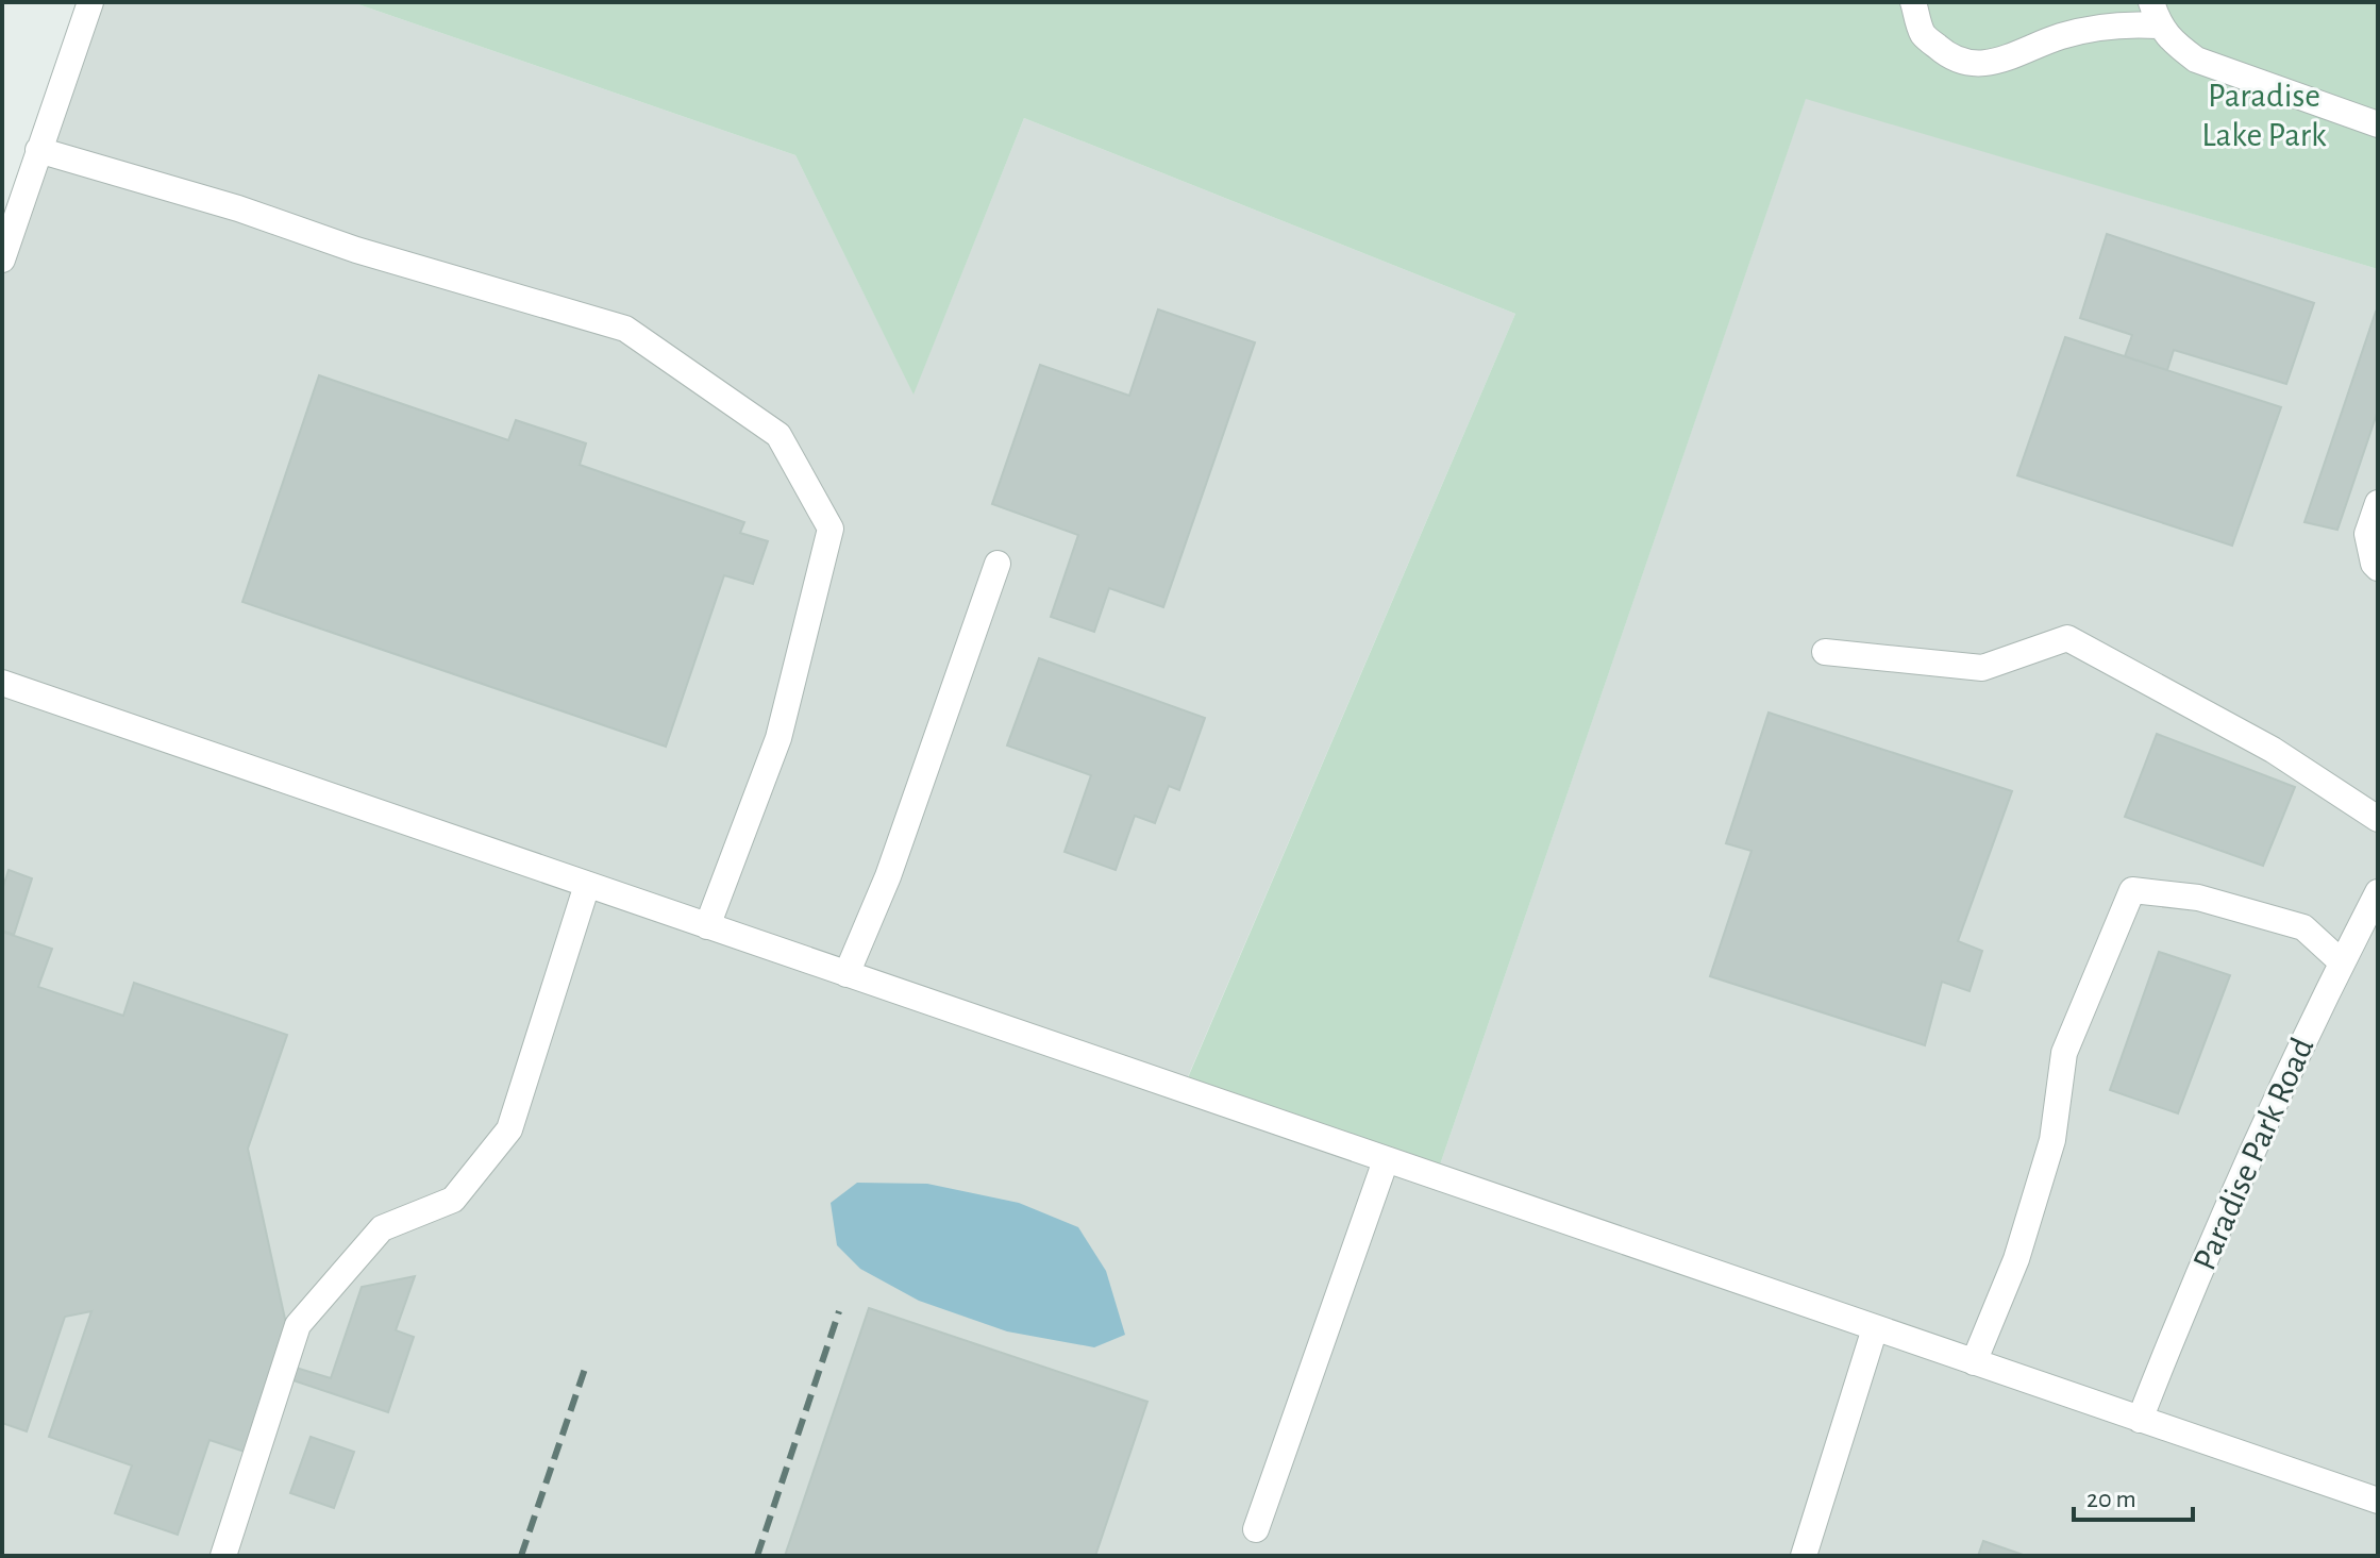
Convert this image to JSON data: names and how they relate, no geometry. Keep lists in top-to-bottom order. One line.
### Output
{"streets":{"street":["Paradise Park Road"]},"parks":["Paradise Lake Park"],"scale_bar":"20 m"}
